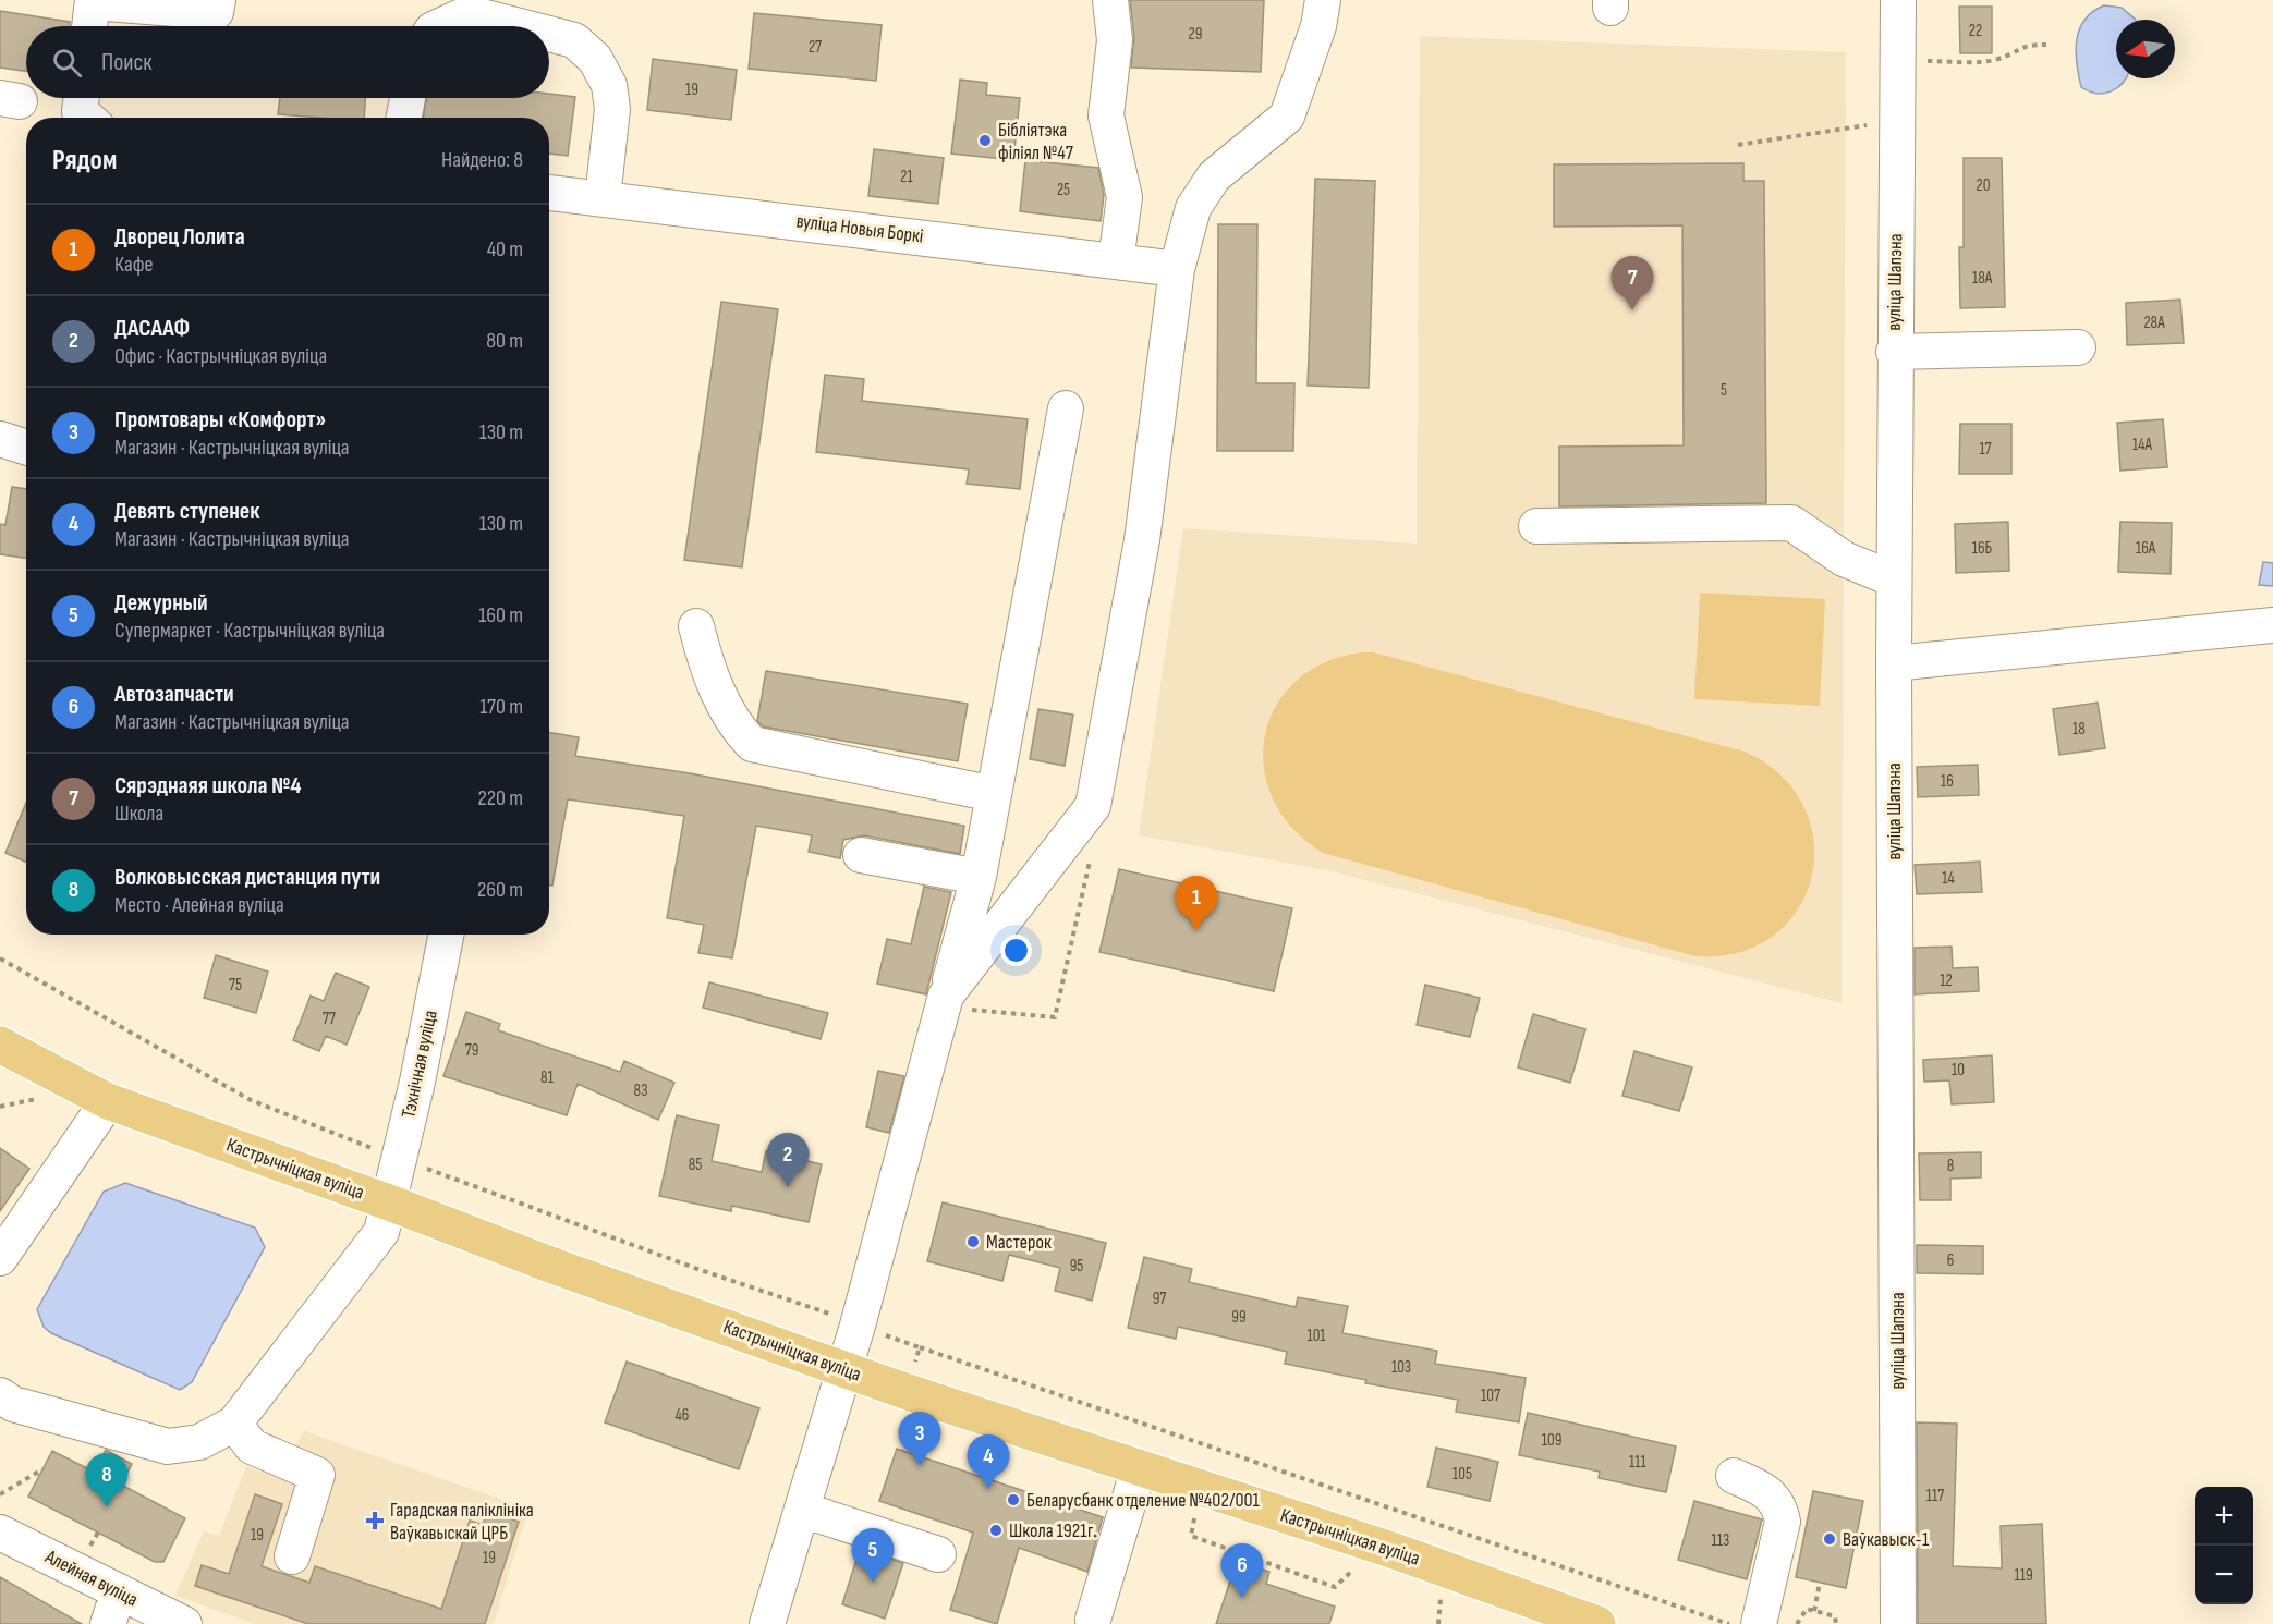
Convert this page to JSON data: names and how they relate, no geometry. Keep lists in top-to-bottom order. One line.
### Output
{"streets":{"main road":["Кастрычніцкая вуліца"],"street":["вуліца Новыя Боркі","вуліца Шапэна","Тэхнічная вуліца","Алейная вуліца"]},"crossings":[["Тэхнічная вуліца","Кастрычніцкая вуліца"]],"places":{"other":["Бібліятэка філіял №47","Мастерок","Беларусбанк отделение №402/001","Школа 1921г.","Ваўкавыск-1"],"health":["Гарадская паліклініка Ваўкавыскай ЦРБ"]},"house_numbers":["22","29","27","19","21","20","25","18А","28А","5","14А","17","16Б","16А","18","16","14","12","75","77","79","10","81","83","85","8","6","95","97","99","101","103","107","46","109","111","105","117","19","113","19","119"],"north":"left","page":{"search":"Поиск","heading":["Рядом","Найдено: 8"],"list":[{"mark":"1","name":"Дворец Лолита","note":"Кафе","value":"40 m"},{"mark":"2","name":"ДАСААФ","note":"Офис · Кастрычніцкая вуліца","value":"80 m"},{"mark":"3","name":"Промтовары «Комфорт»","note":"Магазин · Кастрычніцкая вуліца","value":"130 m"},{"mark":"4","name":"Девять ступенек","note":"Магазин · Кастрычніцкая вуліца","value":"130 m"},{"mark":"5","name":"Дежурный","note":"Супермаркет · Кастрычніцкая вуліца","value":"160 m"},{"mark":"6","name":"Автозапчасти","note":"Магазин · Кастрычніцкая вуліца","value":"170 m"},{"mark":"7","name":"Сярэднаяя школа №4","note":"Школа","value":"220 m"},{"mark":"8","name":"Волковысская дистанция пути","note":"Место · Алейная вуліца","value":"260 m"}],"pins":["7","1","2","3","4","8","5","6"],"map_buttons":["+","−"]}}
